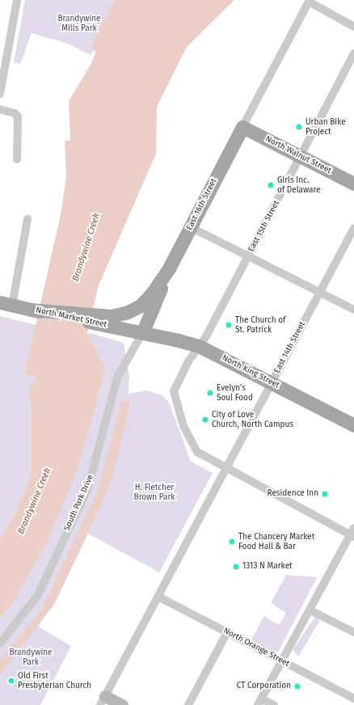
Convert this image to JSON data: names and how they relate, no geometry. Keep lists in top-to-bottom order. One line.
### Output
{"streets":{"main road":["North Walnut Street","East 16th Street","North Market Street","North King Street"],"street":["East 15th Street","East 14th Street","South Park Drive","North Orange Street"]},"crossings":[["North Walnut Street","East 16th Street"],["North Walnut Street","East 15th Street"],["East 16th Street","North Market Street"],["East 15th Street","North King Street"],["North Market Street","North King Street"],["North Market Street","South Park Drive"],["East 14th Street","North King Street"],["East 14th Street","North Orange Street"],["North King Street","South Park Drive"]],"water":["Brandywine Creek"],"parks":["Brandywine Mills Park","H. Fletcher Brown Park","Brandywine Park"],"places":["Urban Bike Project","Girls Inc. of Delaware","The Church of St. Patrick","Evelyn’s Soul Food","City of Love Church, North Campus","Residence Inn","The Chancery Market Food Hall & Bar","1313 N Market","Old First Presbyterian Church","CT Corporation"]}
